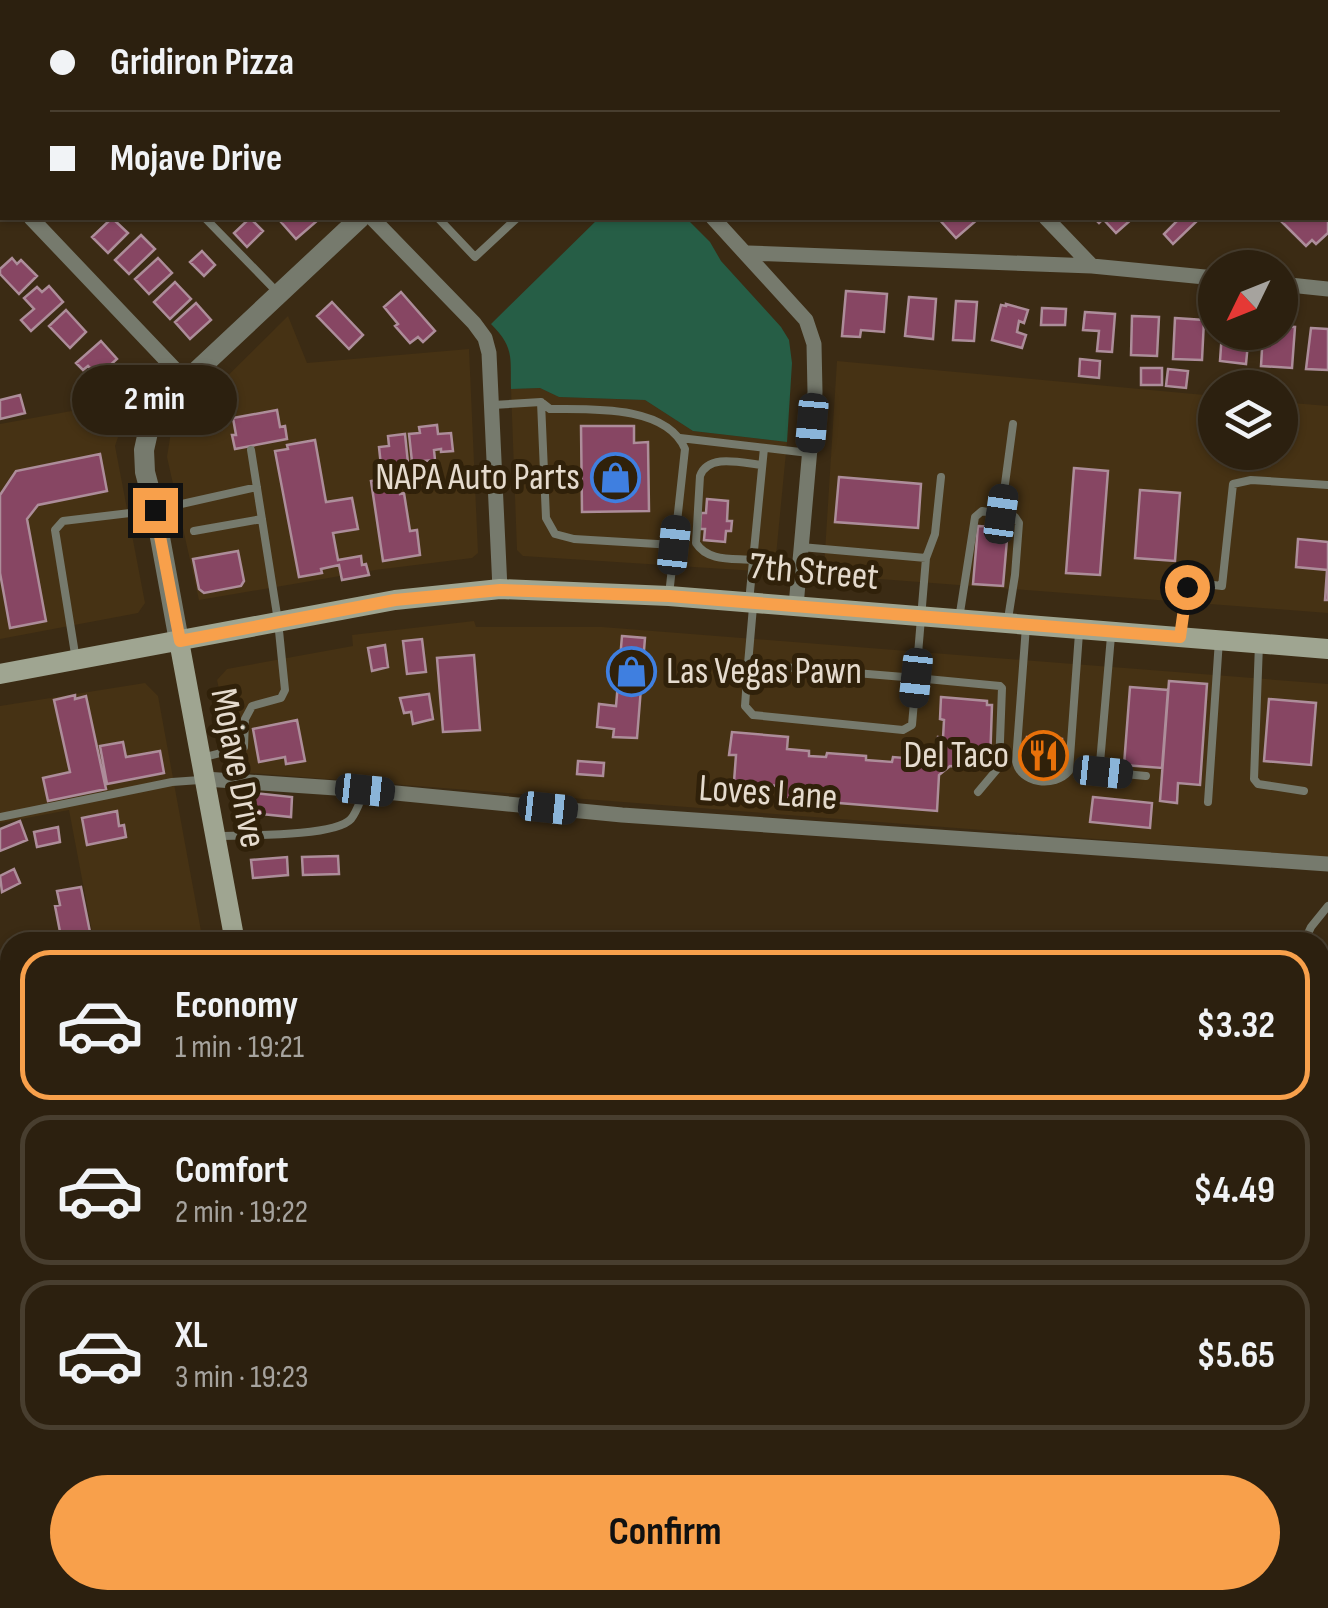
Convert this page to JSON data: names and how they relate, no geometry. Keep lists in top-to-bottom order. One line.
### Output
{"streets":{"main road":["7th Street","Mojave Drive"],"street":["Loves Lane"]},"crossings":[["7th Street","Mojave Drive"],["Mojave Drive","Loves Lane"]],"places":{"shop":["NAPA Auto Parts","Las Vegas Pawn"],"restaurant":["Del Taco"]},"north":"bottom left","page":{"banner":["Gridiron Pizza","Mojave Drive"],"bubble":"2 min","list":[{"name":"Economy","note":"1 min · 19:21","value":"$3.32"},{"name":"Comfort","note":"2 min · 19:22","value":"$4.49"},{"name":"XL","note":"3 min · 19:23","value":"$5.65"}],"buttons":"Confirm"}}
